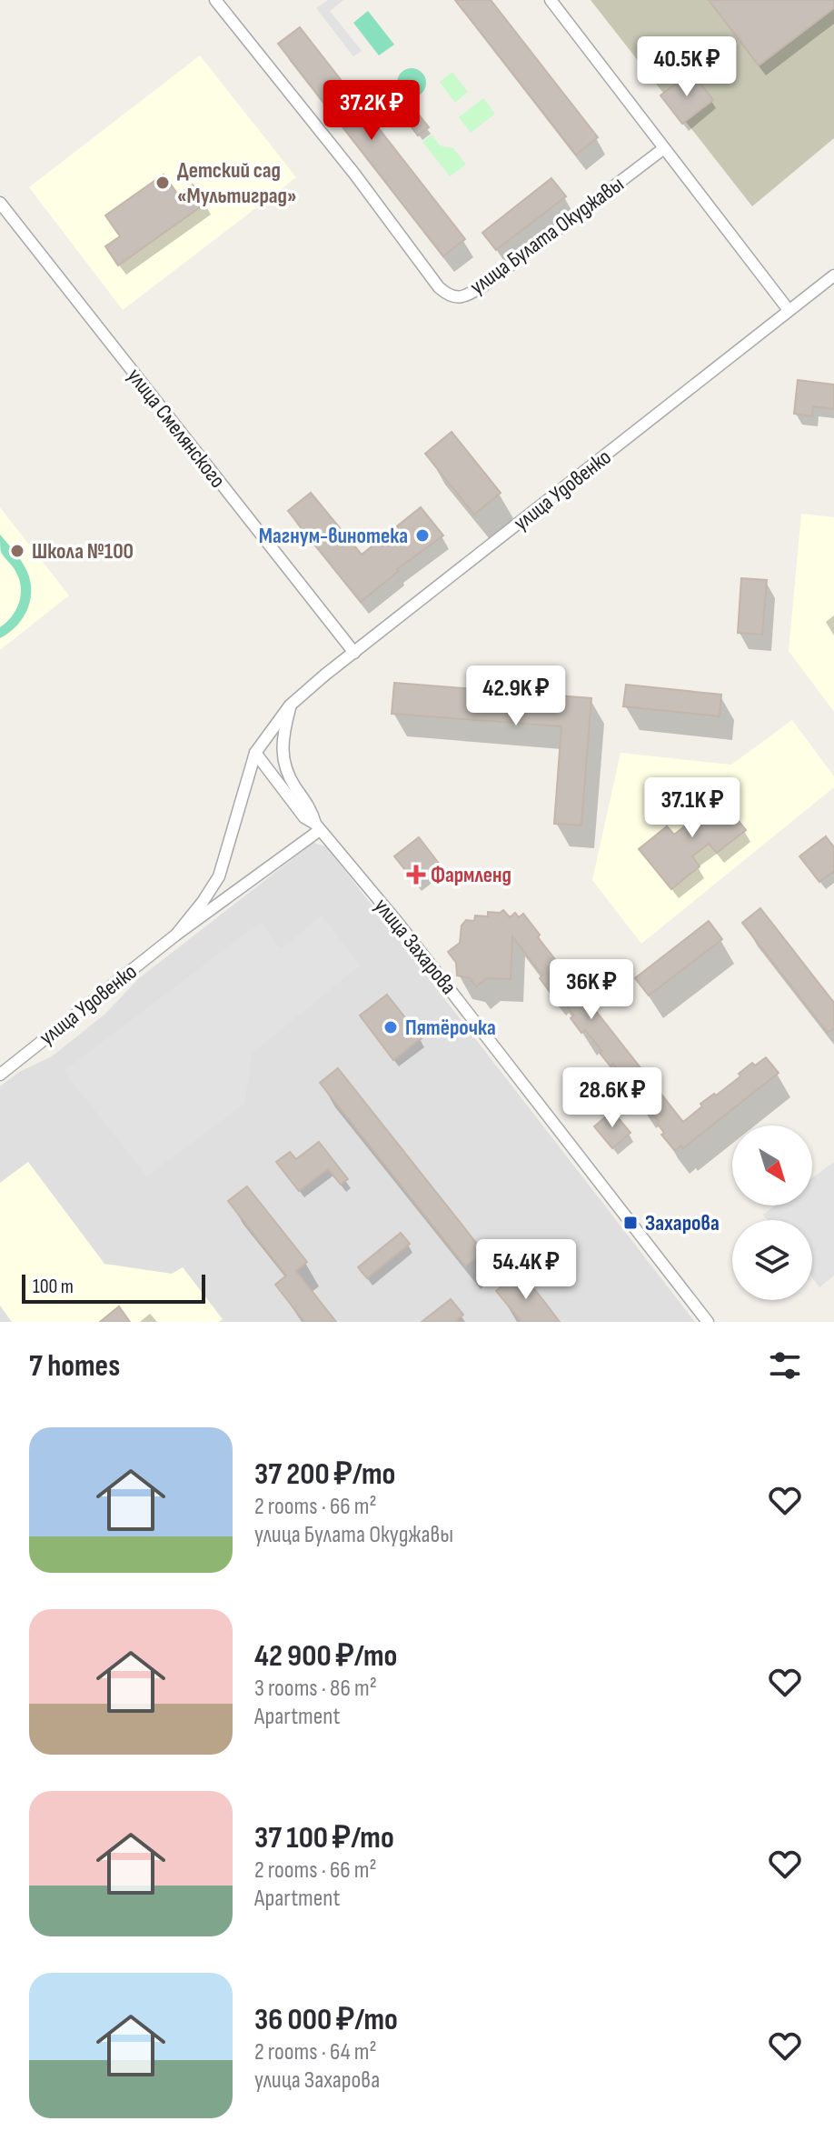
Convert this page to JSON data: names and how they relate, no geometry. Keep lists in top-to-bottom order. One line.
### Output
{"streets":{"street":["улица Булата Окуджавы","улица Смелянского","улица Удовенко","улица Захарова"]},"crossings":[["улица Смелянского","улица Удовенко"],["улица Удовенко","улица Захарова"]],"places":{"other":["Детский сад «Мультиград»","Магнум-винотека","Школа №100","Пятёрочка"],"health":["Фармленд"],"transit":["Захарова"]},"scale_bar":"100 m","north":"bottom right","page":{"price":["40.5K ₽","37.2K ₽","42.9K ₽","37.1K ₽","36K ₽","28.6K ₽","54.4K ₽"],"scale":"100 m","heading":"7 homes","list":[{"name":"37 200 ₽/mo","note":"2 rooms · 66 m² · улица Булата Окуджавы"},{"name":"42 900 ₽/mo","note":"3 rooms · 86 m² · Apartment"},{"name":"37 100 ₽/mo","note":"2 rooms · 66 m² · Apartment"},{"name":"36 000 ₽/mo","note":"2 rooms · 64 m² · улица Захарова"}]}}
